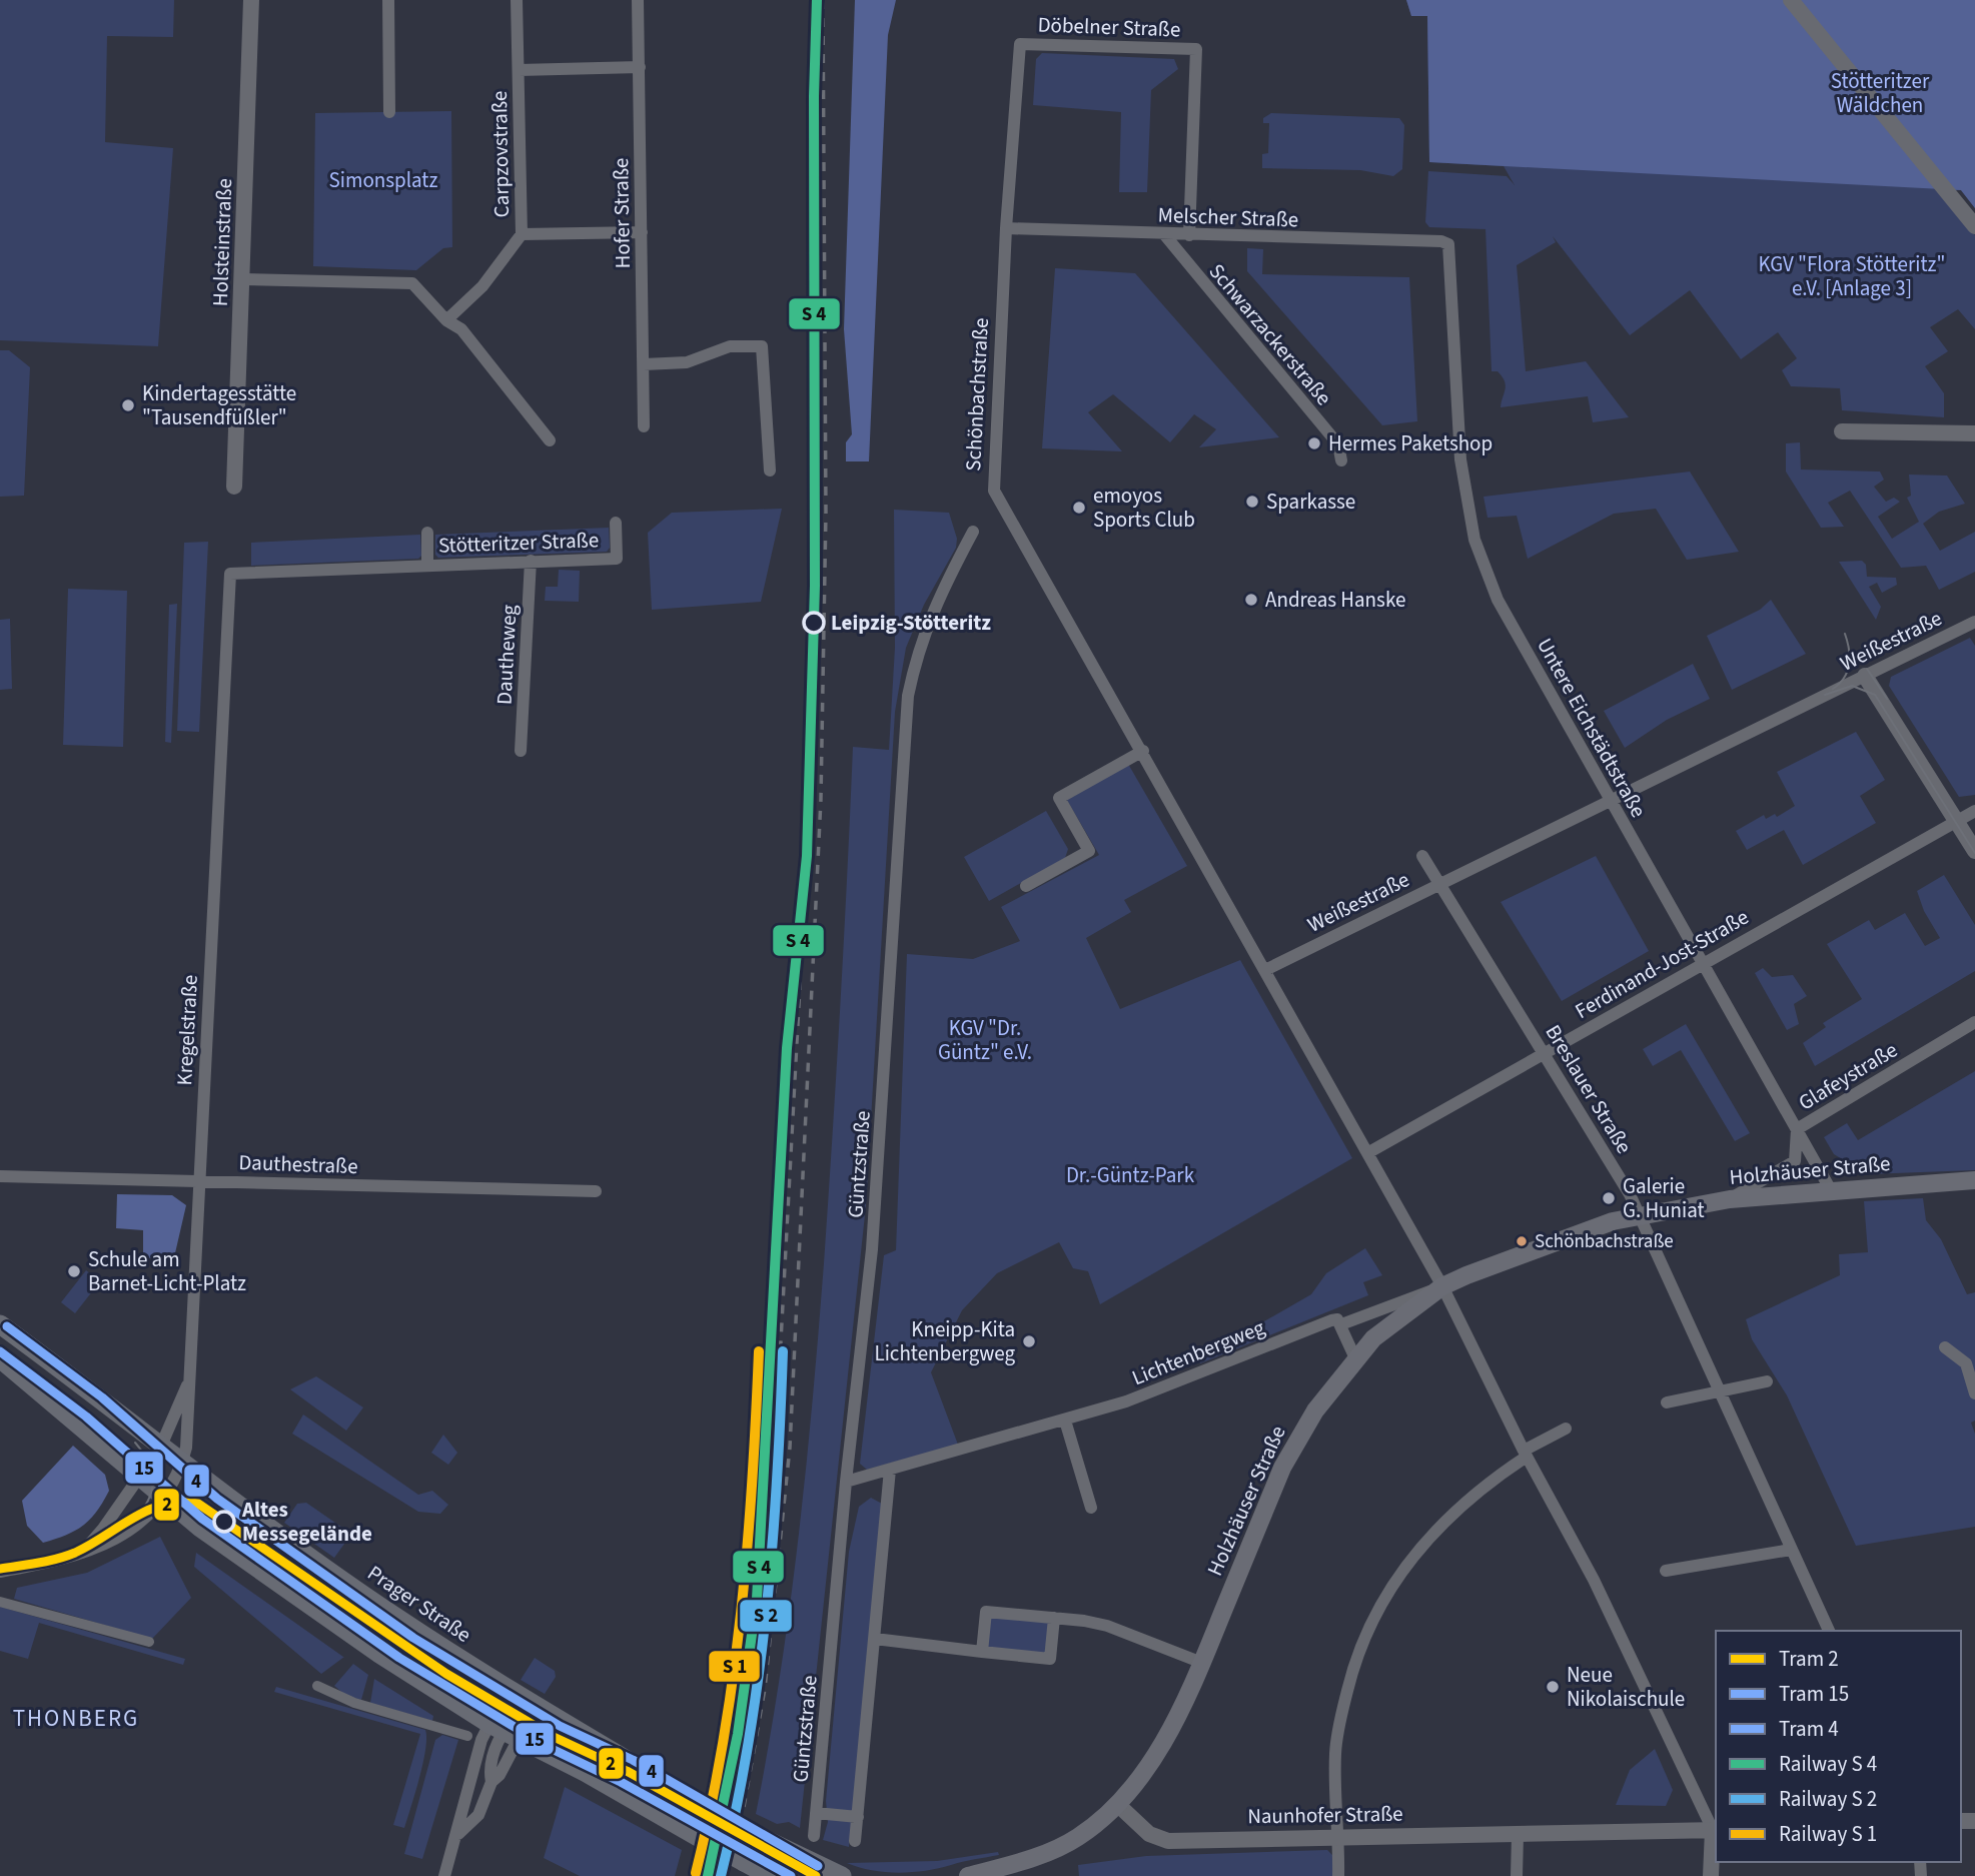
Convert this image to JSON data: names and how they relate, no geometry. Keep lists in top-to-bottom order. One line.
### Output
{"streets":{"main road":["Holzhäuser Straße","Prager Straße"],"street":["Döbelner Straße","Carpzovstraße","Hofer Straße","Melscher Straße","Holsteinstraße","Schwarzackerstraße","Schönbachstraße","Stötteritzer Straße","Weißestraße","Dautheweg","Untere Eichstädtstraße","Ferdinand-Jost-Straße","Kregelstraße","Glafeystraße","Breslauer Straße","Dauthestraße","Güntzstraße","Lichtenbergweg","Naunhofer Straße"]},"crossings":[["Döbelner Straße","Melscher Straße"],["Döbelner Straße","Schönbachstraße"],["Melscher Straße","Schwarzackerstraße"],["Melscher Straße","Schönbachstraße"],["Melscher Straße","Untere Eichstädtstraße"],["Schönbachstraße","Weißestraße"],["Schönbachstraße","Ferdinand-Jost-Straße"],["Schönbachstraße","Holzhäuser Straße"],["Schönbachstraße","Lichtenbergweg"],["Schönbachstraße","Naunhofer Straße"],["Stötteritzer Straße","Dautheweg"],["Stötteritzer Straße","Kregelstraße"],["Weißestraße","Untere Eichstädtstraße"],["Weißestraße","Breslauer Straße"],["Untere Eichstädtstraße","Ferdinand-Jost-Straße"],["Untere Eichstädtstraße","Glafeystraße"],["Untere Eichstädtstraße","Holzhäuser Straße"],["Ferdinand-Jost-Straße","Breslauer Straße"],["Kregelstraße","Dauthestraße"],["Kregelstraße","Prager Straße"],["Glafeystraße","Holzhäuser Straße"],["Breslauer Straße","Holzhäuser Straße"],["Güntzstraße","Lichtenbergweg"],["Holzhäuser Straße","Lichtenbergweg"],["Holzhäuser Straße","Naunhofer Straße"]],"districts":["THONBERG"],"parks":["Stötteritzer Wäldchen","Simonsplatz","KGV \"Flora Stötteritz\" e.V. [Anlage 3]","KGV \"Dr. Güntz\" e.V.","Dr.-Güntz-Park"],"places":["Kindertagesstätte \"Tausendfüßler\"","Hermes Paketshop","Sparkasse","emoyos Sports Club","Andreas Hanske","Leipzig-Stötteritz","Galerie G. Huniat","Schönbachstraße","Schule am Barnet-Licht-Platz","Kneipp-Kita Lichtenbergweg","Altes Messegelände","Neue Nikolaischule"],"lines":["tram line 4","tram line 15","tram line 2"],"legend":["Tram 2","Tram 15","Tram 4","Railway S 4","Railway S 2","Railway S 1"]}
